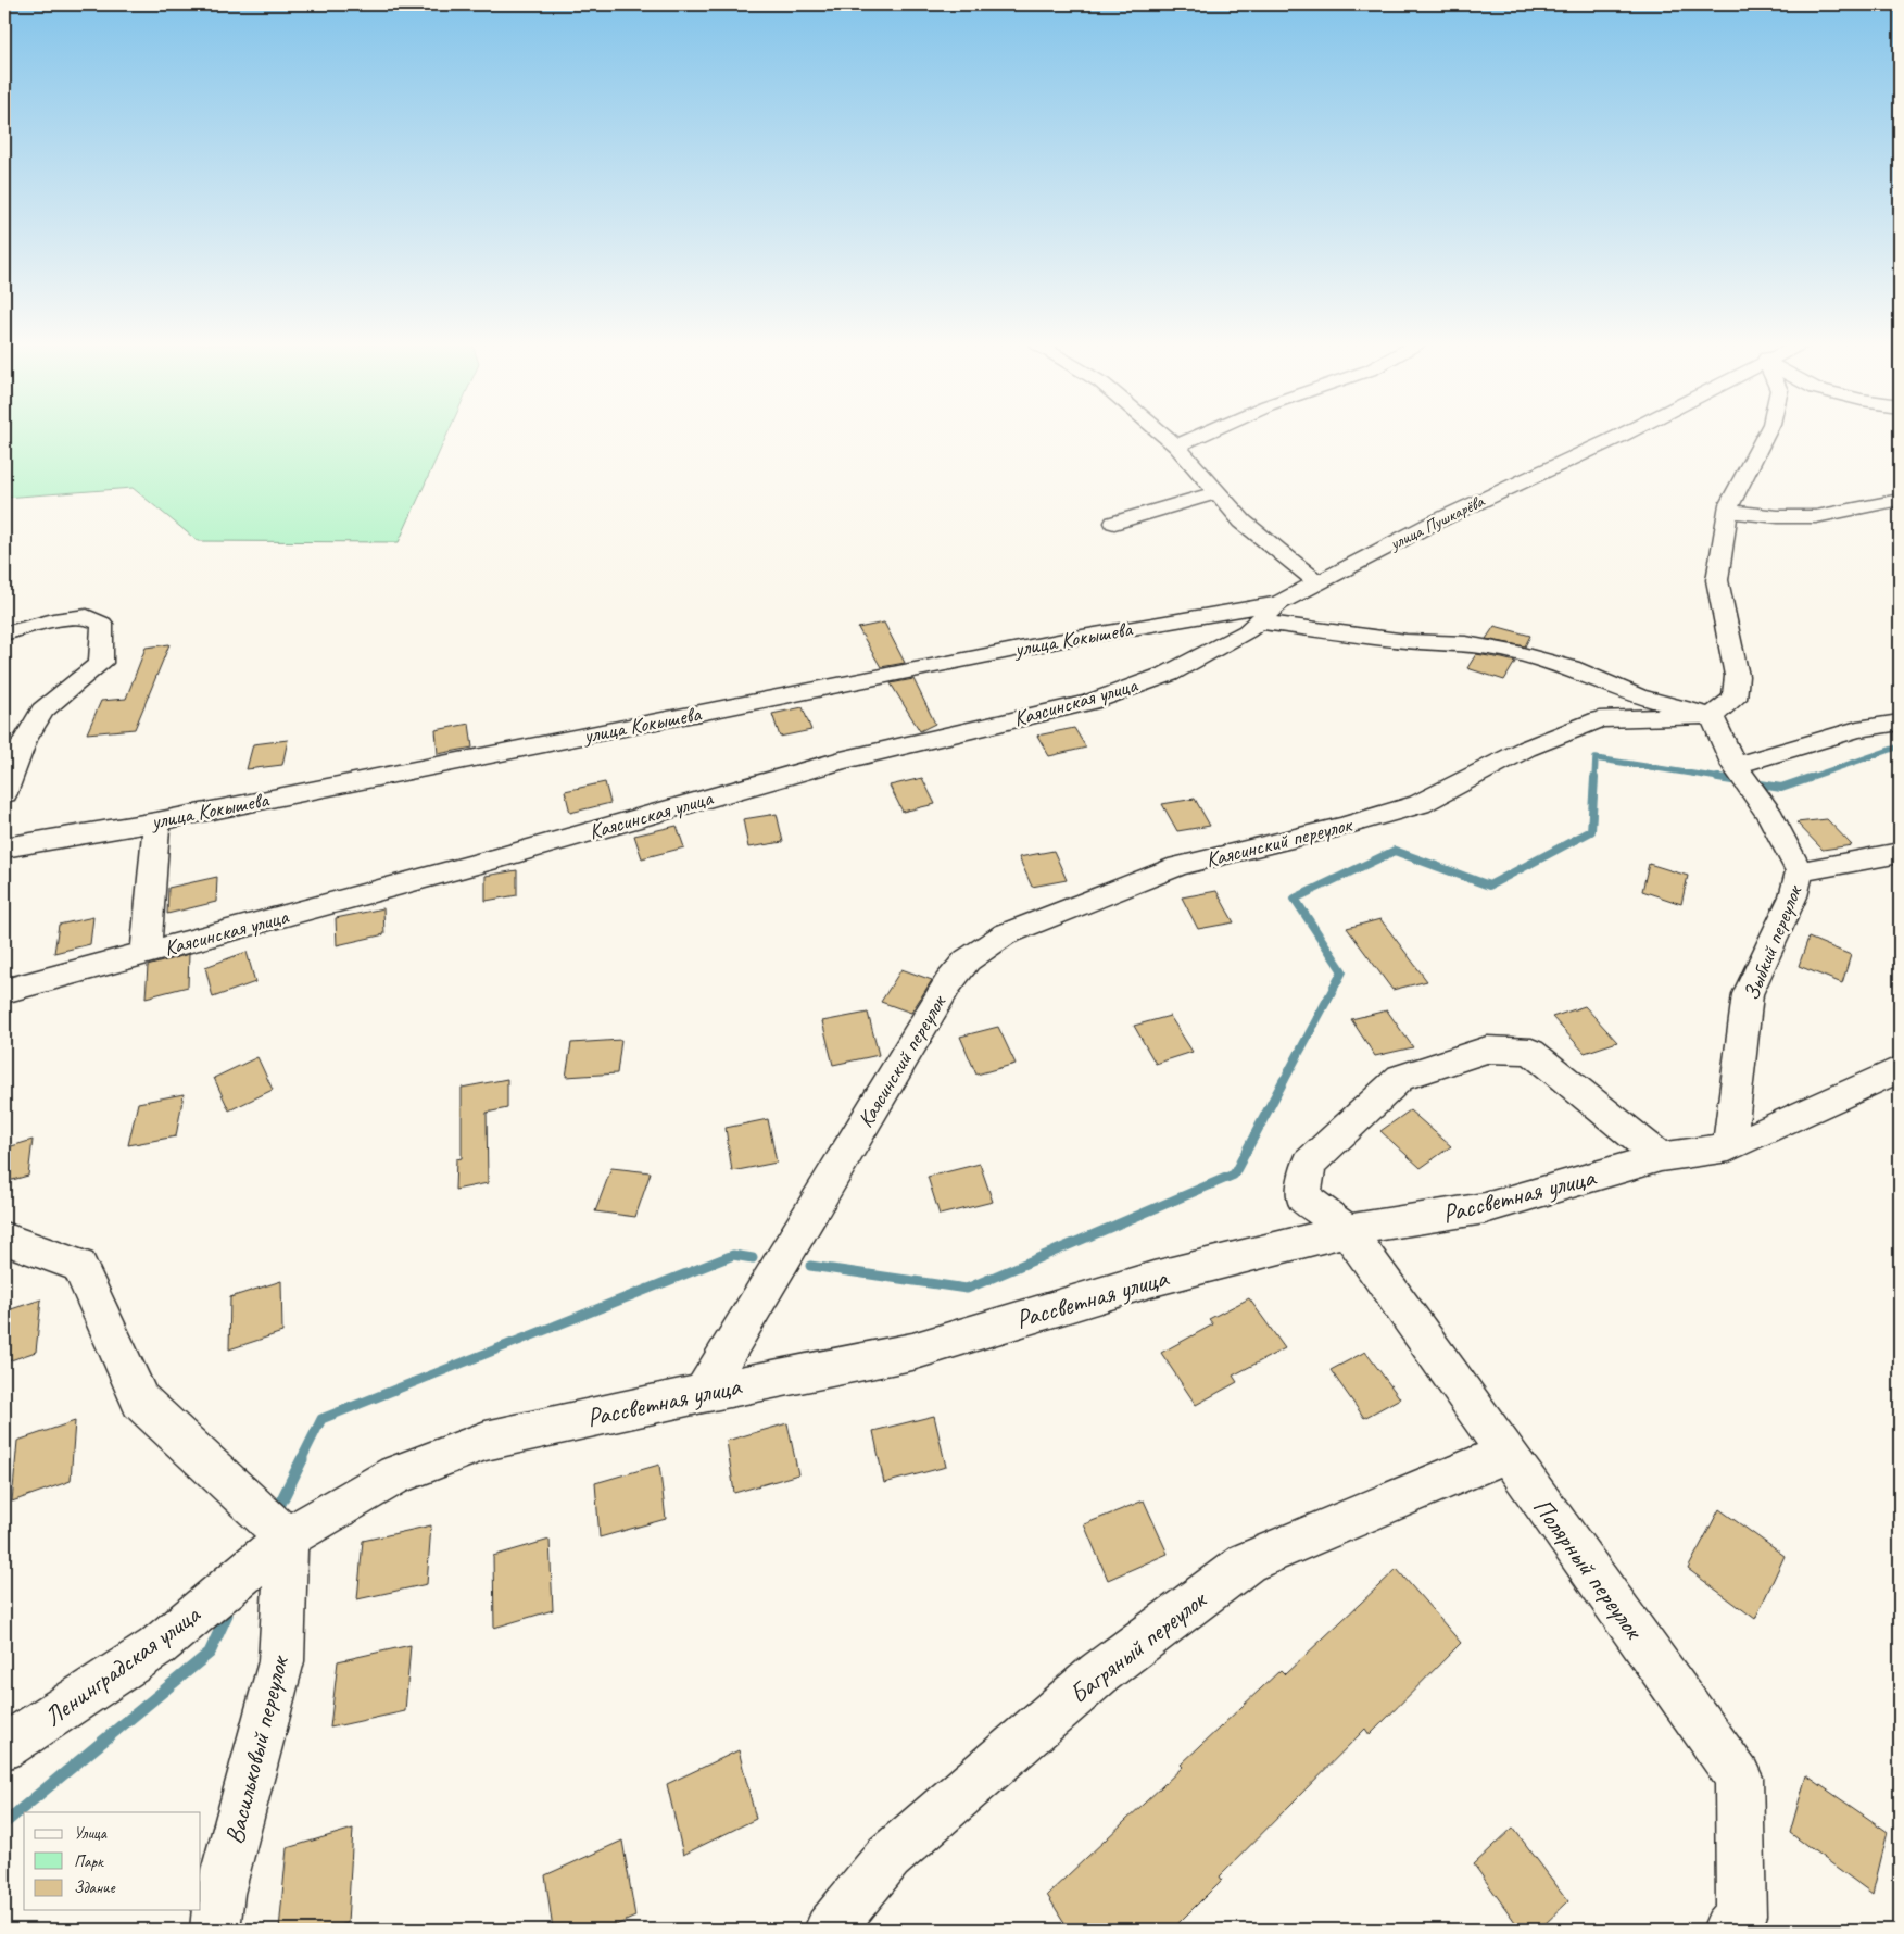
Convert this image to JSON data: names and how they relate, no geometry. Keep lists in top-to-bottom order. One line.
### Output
{"streets":{"street":["улица Пушкарёва","улица Кокышева","Каясинская улица","Каясинский переулок","Зыбкий переулок","Рассветная улица","Полярный переулок","Багряный переулок","Ленинградская улица","Васильковый переулок"]},"crossings":[["улица Пушкарёва","улица Кокышева"],["улица Пушкарёва","Каясинская улица"],["улица Кокышева","Каясинская улица"],["Каясинский переулок","Рассветная улица"],["Зыбкий переулок","Рассветная улица"],["Рассветная улица","Полярный переулок"],["Рассветная улица","Ленинградская улица"],["Рассветная улица","Васильковый переулок"],["Полярный переулок","Багряный переулок"],["Ленинградская улица","Васильковый переулок"]],"legend":["Улица","Парк","Здание"]}
